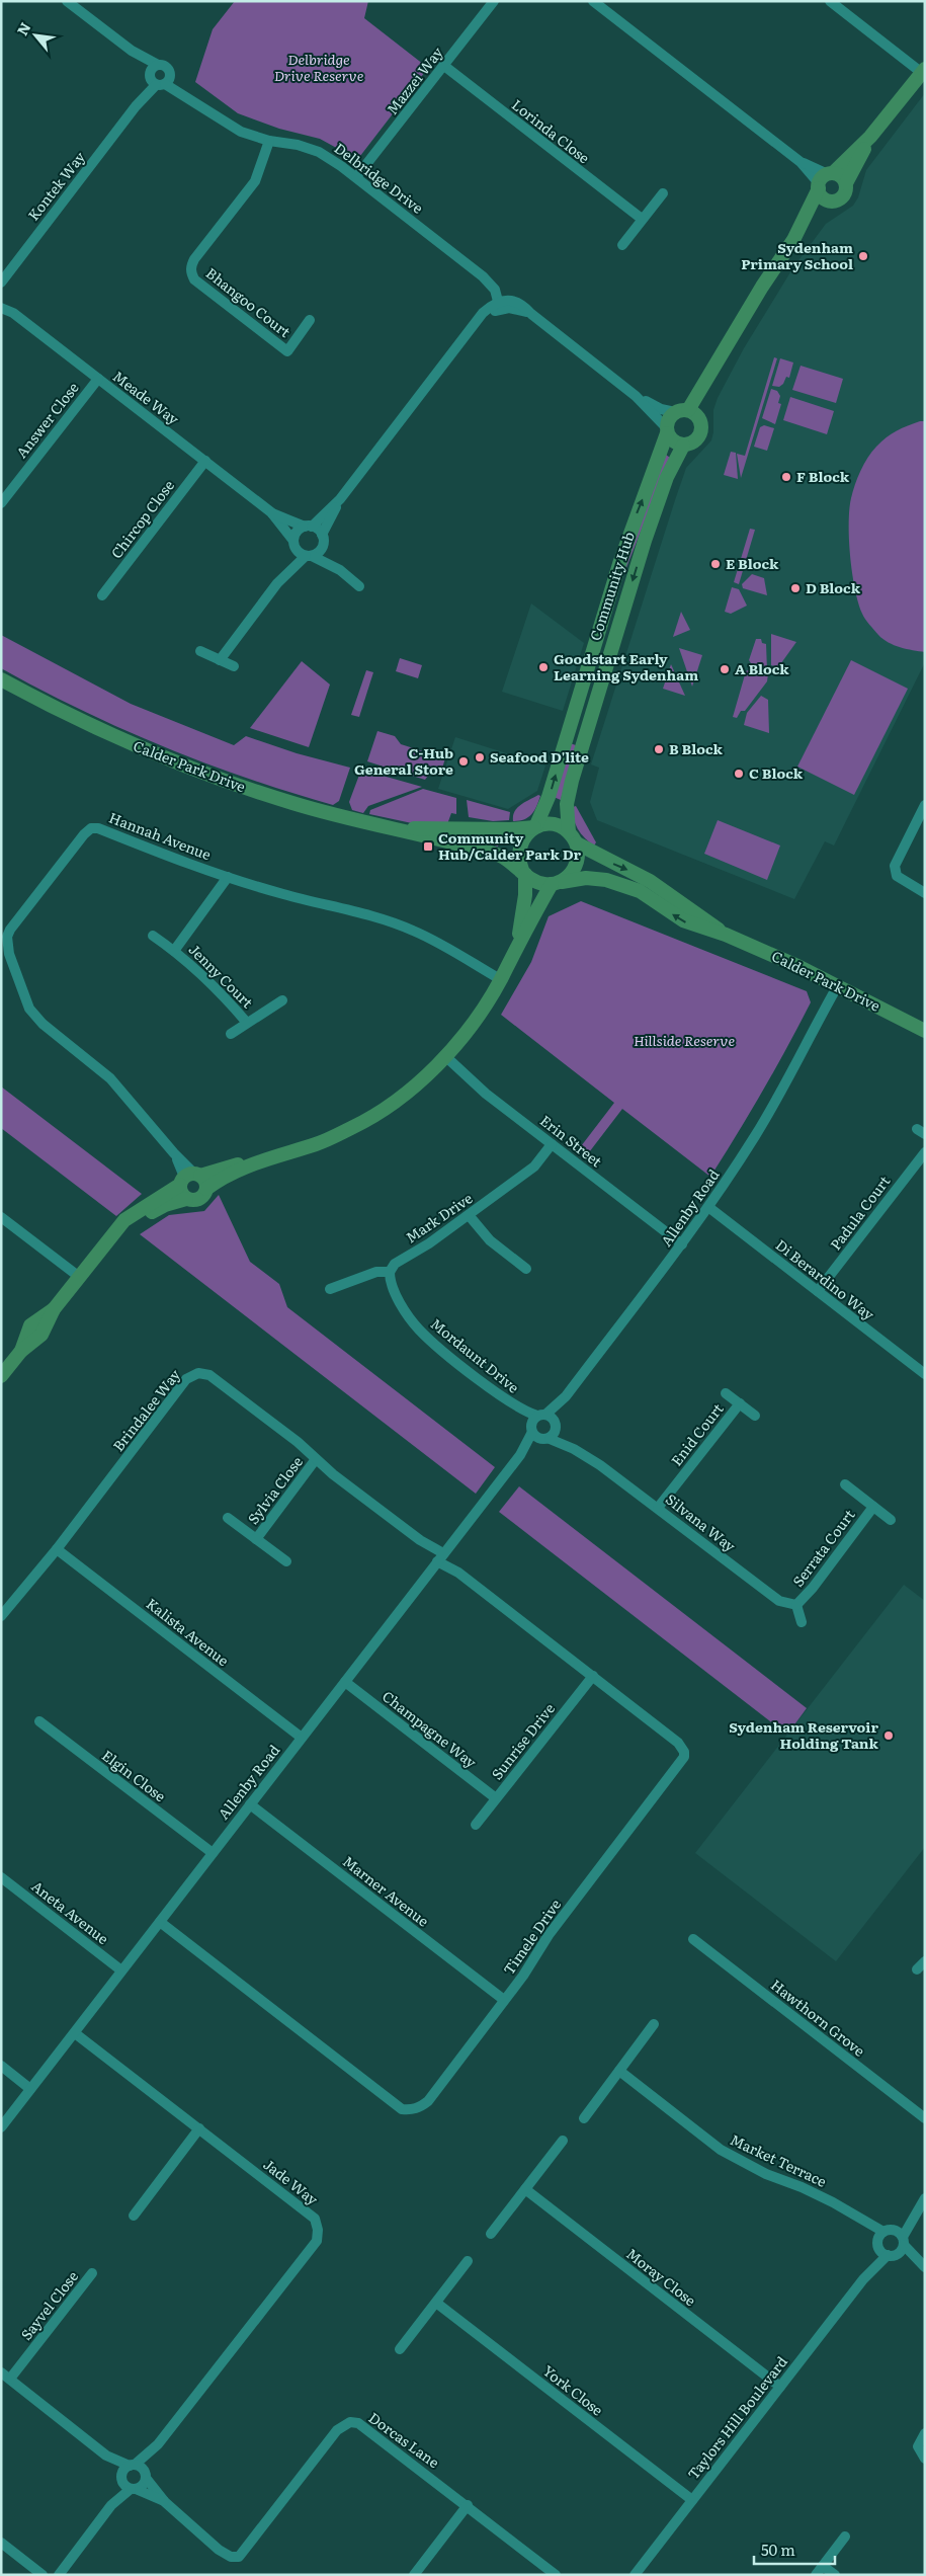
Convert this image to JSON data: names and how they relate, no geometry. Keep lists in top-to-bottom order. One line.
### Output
{"streets":{"street":["Mazzei Way","Lorinda Close","Delbridge Drive","Kontek Way","Bhangoo Court","Meade Way","Answer Close","Chircop Close","Community Hub","Calder Park Drive","Hannah Avenue","Jenny Court","Erin Street","Allenby Road","Padula Court","Mark Drive","Di Berardino Way","Mordaunt Drive","Brindalee Way","Enid Court","Sylvia Close","Silvana Way","Serrata Court","Kalista Avenue","Champagne Way","Sunrise Drive","Elgin Close","Marner Avenue","Aneta Avenue","Timele Drive","Hawthorn Grove","Market Terrace","Jade Way","Moray Close","Sayvel Close","York Close","Taylors Hill Boulevard","Dorcas Lane"]},"crossings":[["Mazzei Way","Lorinda Close"],["Mazzei Way","Delbridge Drive"],["Delbridge Drive","Kontek Way"],["Delbridge Drive","Bhangoo Court"],["Meade Way","Answer Close"],["Meade Way","Chircop Close"],["Community Hub","Calder Park Drive"],["Calder Park Drive","Allenby Road"],["Hannah Avenue","Jenny Court"],["Erin Street","Allenby Road"],["Erin Street","Mark Drive"],["Allenby Road","Di Berardino Way"],["Allenby Road","Mordaunt Drive"],["Allenby Road","Brindalee Way"],["Allenby Road","Silvana Way"],["Allenby Road","Kalista Avenue"],["Allenby Road","Champagne Way"],["Allenby Road","Elgin Close"],["Allenby Road","Marner Avenue"],["Allenby Road","Aneta Avenue"],["Allenby Road","Timele Drive"],["Allenby Road","Jade Way"],["Padula Court","Di Berardino Way"],["Mark Drive","Mordaunt Drive"],["Mordaunt Drive","Silvana Way"],["Brindalee Way","Sylvia Close"],["Brindalee Way","Kalista Avenue"],["Brindalee Way","Timele Drive"],["Enid Court","Silvana Way"],["Silvana Way","Serrata Court"],["Champagne Way","Sunrise Drive"],["Sunrise Drive","Timele Drive"],["Marner Avenue","Timele Drive"],["Market Terrace","Taylors Hill Boulevard"],["Jade Way","Dorcas Lane"],["Moray Close","Taylors Hill Boulevard"],["York Close","Taylors Hill Boulevard"]],"parks":["Delbridge Drive Reserve","Hillside Reserve"],"places":{"other":["Sydenham Primary School","F Block","E Block","D Block","Goodstart Early Learning Sydenham","A Block","B Block","Seafood D'lite","C-Hub General Store","C Block","Sydenham Reservoir Holding Tank"],"transit":["Community Hub/Calder Park Dr"]},"scale_bar":"50 m","north":"top left"}
